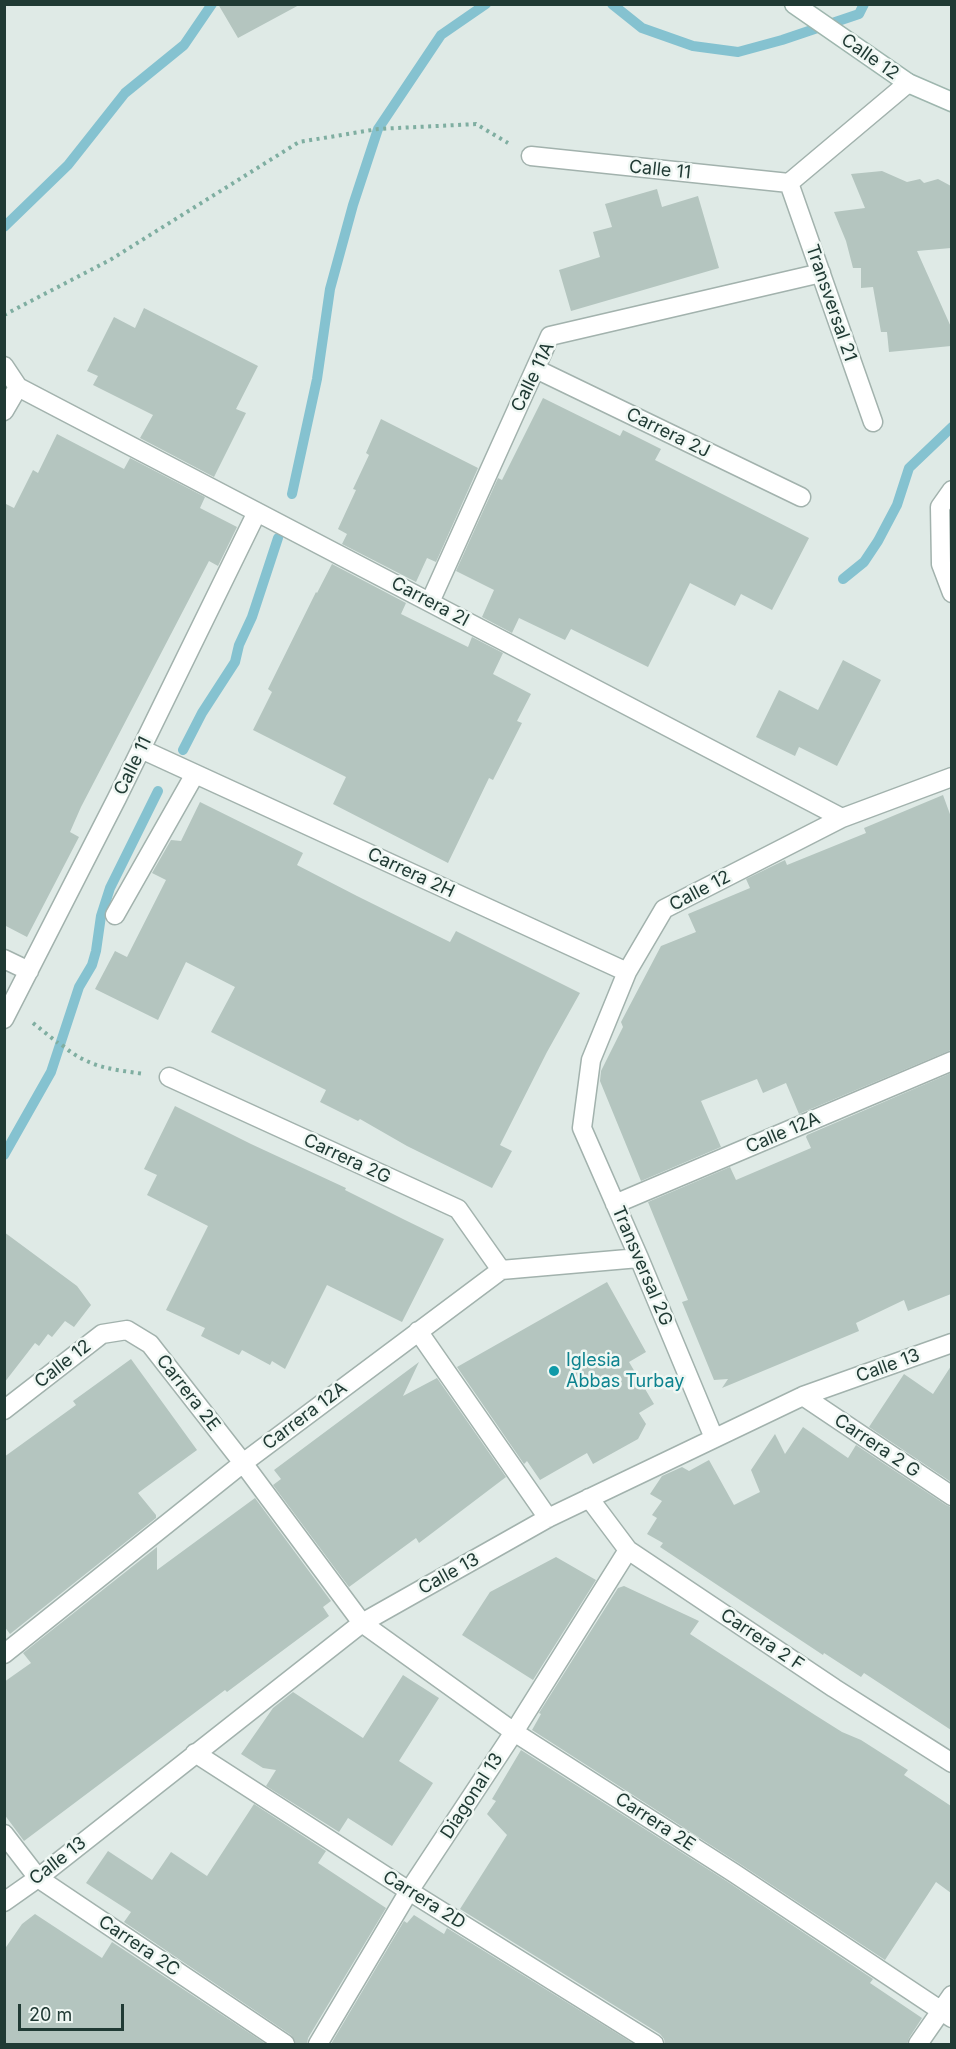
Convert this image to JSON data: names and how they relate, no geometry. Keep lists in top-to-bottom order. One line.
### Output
{"streets":{"street":["Calle 12","Calle 11","Transversal 21","Calle 11A","Carrera 2J","Carrera 2I","Carrera 2H","Calle 12A","Carrera 2G","Transversal 2G","Calle 13","Carrera 2E","Carrera 12A","Carrera 2 G","Carrera 2 F","Diagonal 13","Carrera 2D","Carrera 2C"]},"crossings":[["Calle 12","Carrera 2I"],["Calle 12","Carrera 2H"],["Calle 12","Transversal 2G"],["Calle 12","Carrera 2E"],["Calle 11","Transversal 21"],["Calle 11","Carrera 2I"],["Calle 11","Carrera 2H"],["Transversal 21","Calle 11A"],["Calle 11A","Carrera 2J"],["Calle 11A","Carrera 2I"],["Calle 12A","Transversal 2G"],["Carrera 2G","Carrera 12A"],["Transversal 2G","Calle 13"],["Calle 13","Carrera 2E"],["Calle 13","Carrera 2 G"],["Calle 13","Carrera 2 F"],["Calle 13","Carrera 2D"],["Calle 13","Carrera 2C"],["Carrera 2E","Carrera 12A"],["Carrera 2E","Diagonal 13"],["Carrera 2 F","Diagonal 13"],["Diagonal 13","Carrera 2D"]],"places":["Iglesia Abbas Turbay"],"scale_bar":"20 m"}
